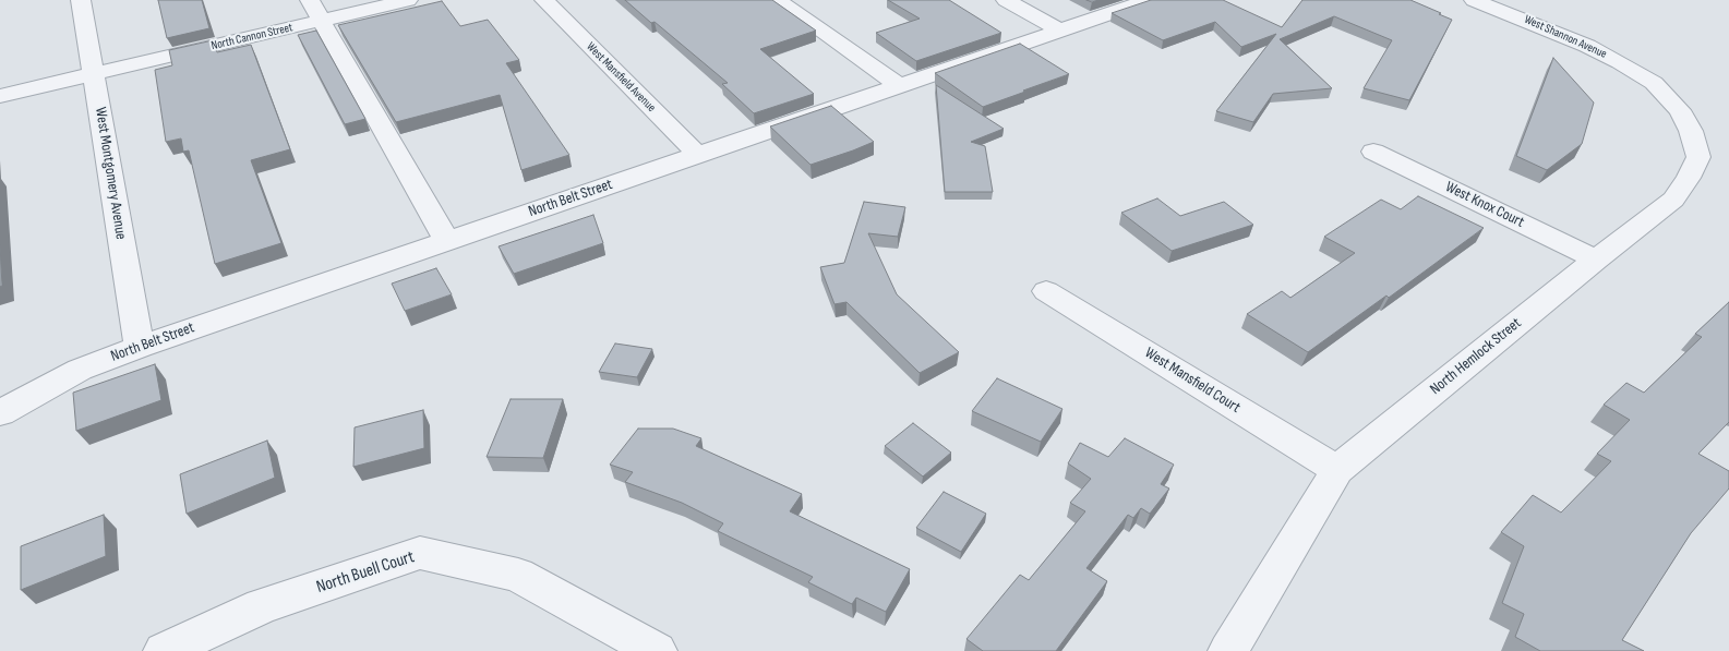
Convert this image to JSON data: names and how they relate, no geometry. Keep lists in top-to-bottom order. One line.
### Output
{"streets":{"street":["North Cannon Street","West Shannon Avenue","West Mansfield Avenue","West Montgomery Avenue","North Belt Street","West Knox Court","North Hemlock Street","West Mansfield Court","North Buell Court"]},"crossings":[["North Cannon Street","West Montgomery Avenue"],["West Shannon Avenue","North Hemlock Street"],["West Mansfield Avenue","North Belt Street"],["West Montgomery Avenue","North Belt Street"],["West Knox Court","North Hemlock Street"],["North Hemlock Street","West Mansfield Court"]]}
